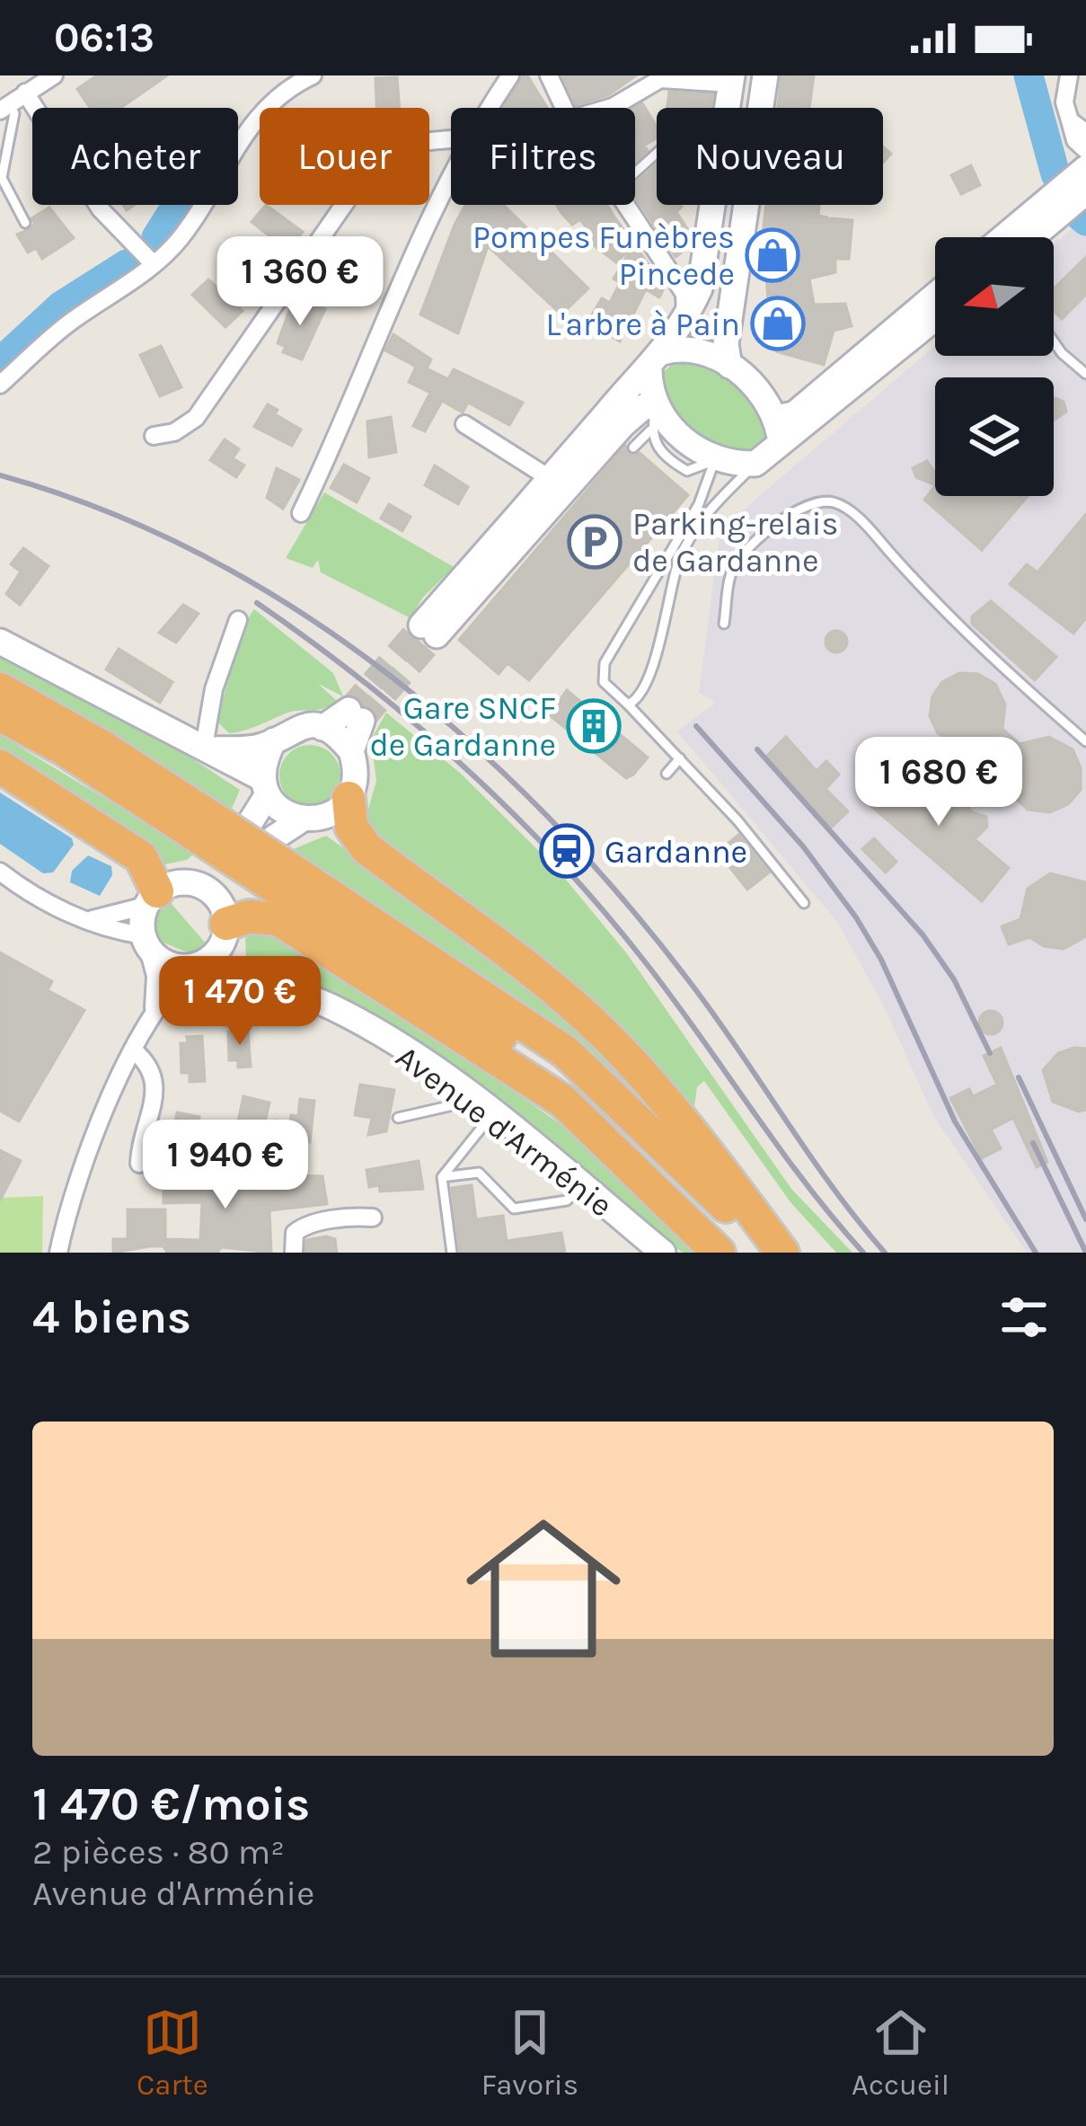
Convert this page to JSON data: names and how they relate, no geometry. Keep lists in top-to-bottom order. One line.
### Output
{"streets":{"main road":["Avenue d'Arménie"]},"places":{"shop":["Pompes Funèbres Pincede","L'arbre à Pain"],"parking":["Parking-relais de Gardanne"],"building":["Gare SNCF de Gardanne"],"station":["Gardanne"]},"north":"left","page":{"status":"06:13","chip":["Acheter","Louer","Filtres","Nouveau"],"price":["1 360 €","1 680 €","1 470 €","1 940 €"],"heading":"4 biens","list":[{"name":"1 470 €/mois","note":"2 pièces · 80 m² · Avenue d'Arménie"}],"tabs":["Carte","Favoris","Accueil"]}}
